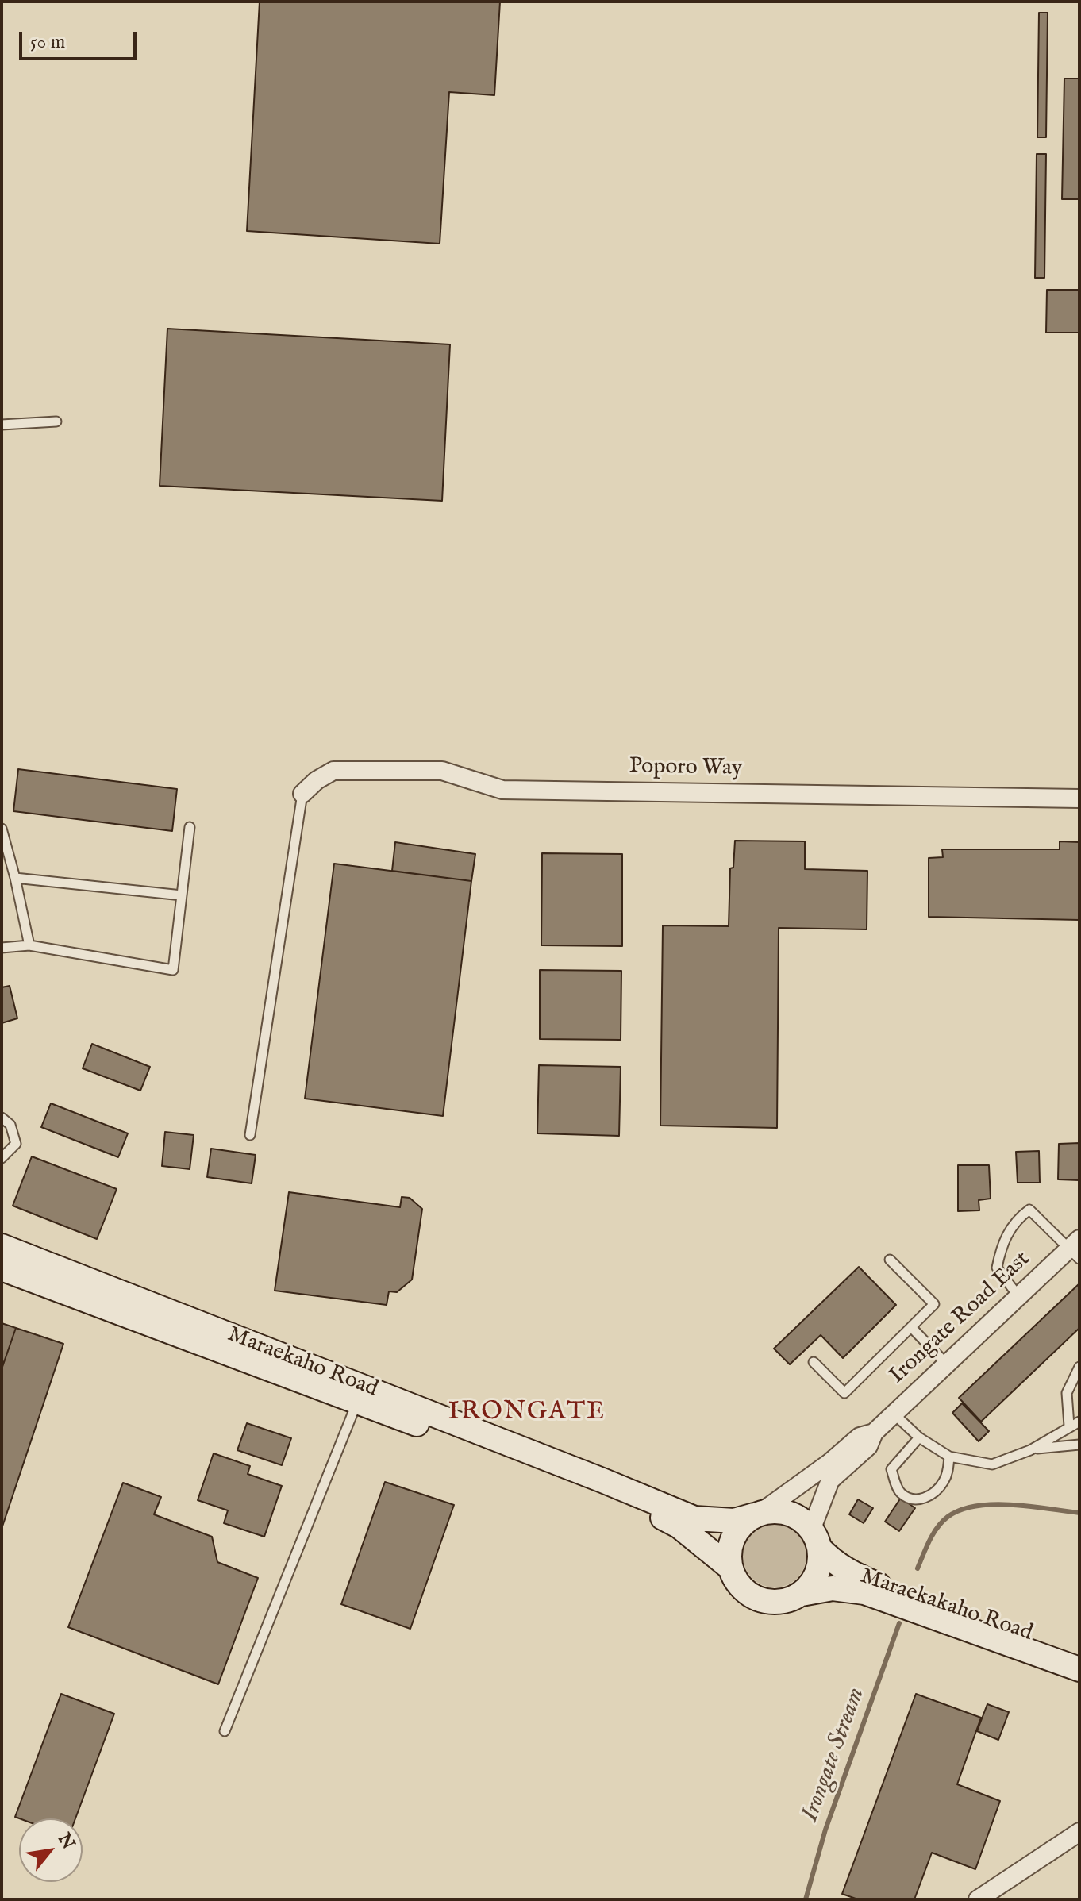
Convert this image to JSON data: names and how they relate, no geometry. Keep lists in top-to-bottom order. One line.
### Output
{"streets":{"main road":["Maraekaho Road","Maraekakaho Road"],"street":["Poporo Way","Irongate Road East"]},"districts":["IRONGATE"],"water":["Irongate Stream"],"scale_bar":"50 m","north":"top right"}
